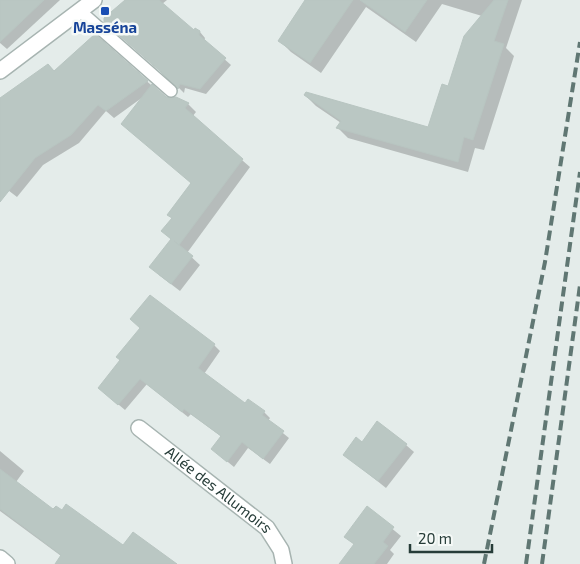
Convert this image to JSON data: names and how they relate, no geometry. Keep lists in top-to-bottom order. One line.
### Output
{"streets":{"street":["Allée des Allumoirs"]},"places":{"transit":["Masséna"]},"scale_bar":"20 m"}
